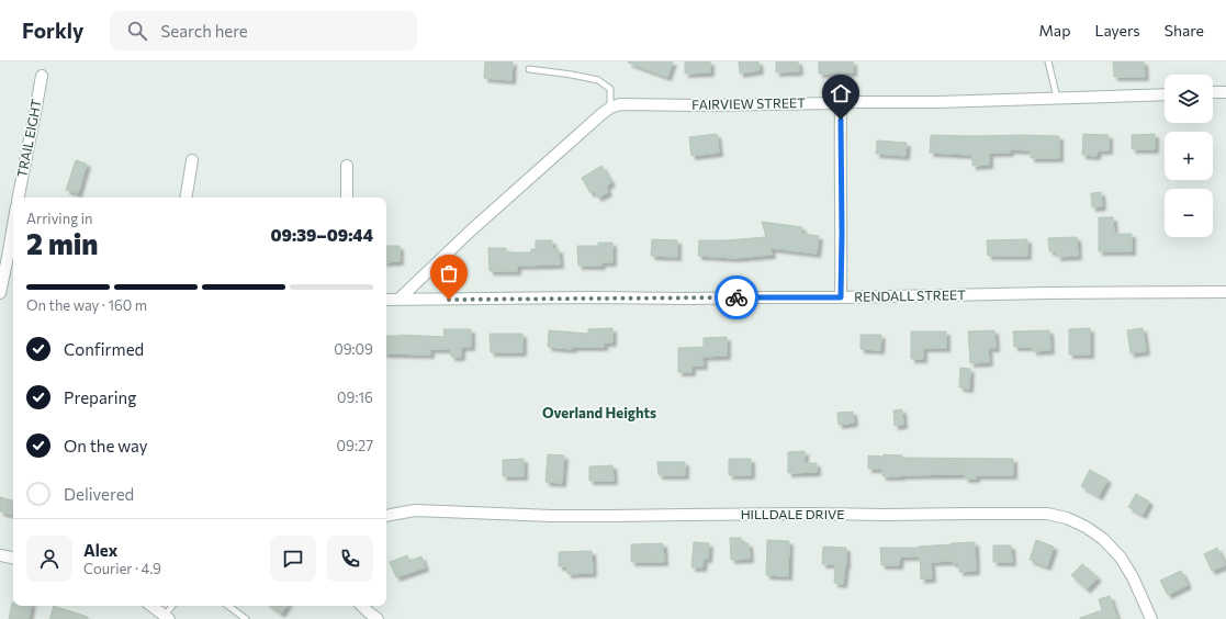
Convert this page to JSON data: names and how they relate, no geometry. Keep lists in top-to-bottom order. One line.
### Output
{"streets":{"street":["FAIRVIEW STREET","TRAIL EIGHT","RENDALL STREET","HILLDALE DRIVE"]},"districts":["Overland Heights"],"page":{"header":"Forkly","search":"Search here","nav":["Map","Layers","Share"],"map_buttons":["+","−"],"heading":["2 min","Arriving in","09:39–09:44"],"panel":["Alex","Courier · 4.9"],"bar":"On the way · 160 m","list":[["Confirmed","09:09"],["Preparing","09:16"],["On the way","09:27"],"Delivered"]}}
